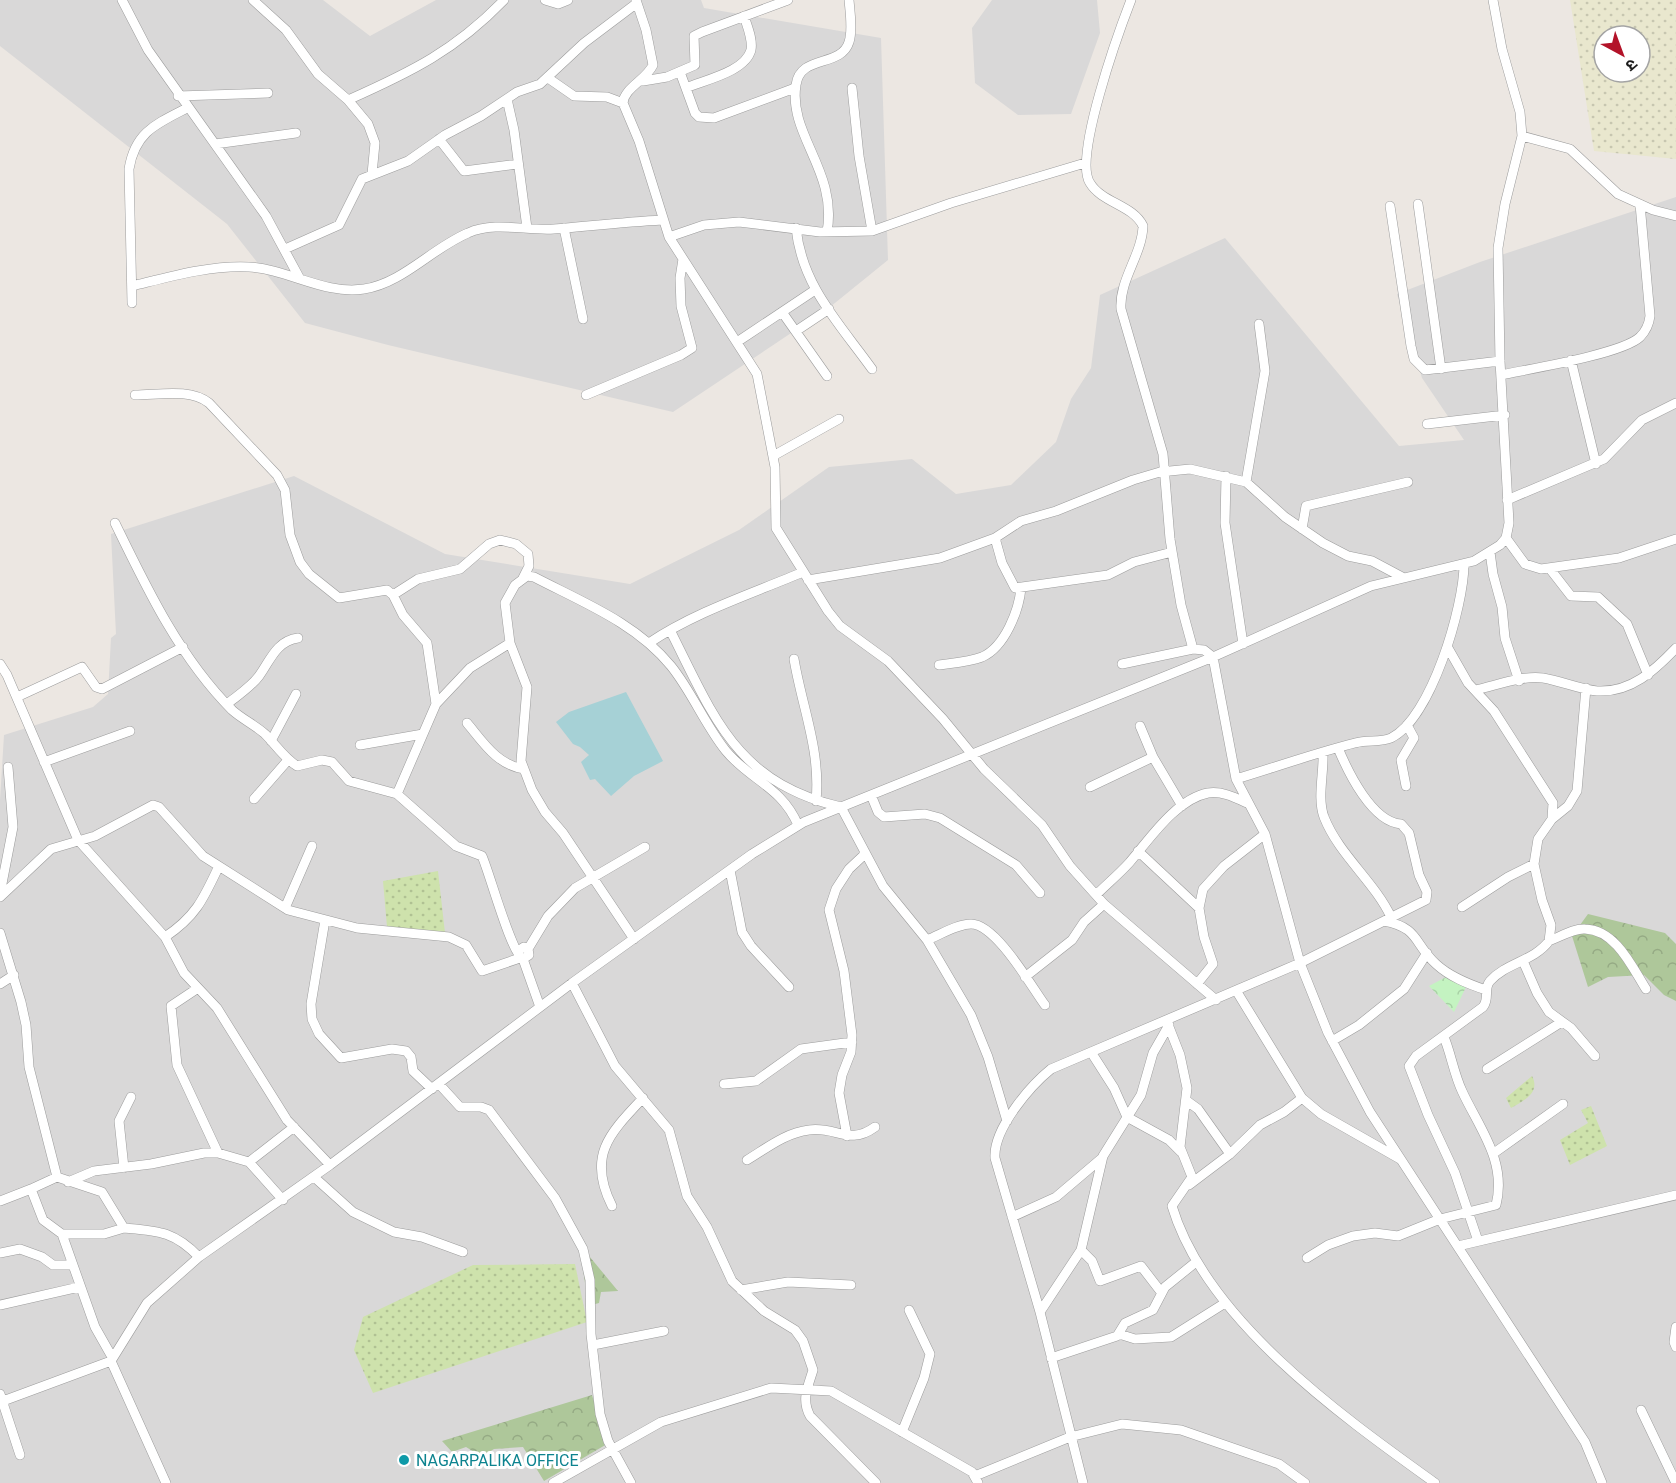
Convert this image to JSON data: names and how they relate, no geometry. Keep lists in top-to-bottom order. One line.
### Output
{"places":["NAGARPALIKA OFFICE"],"north":"bottom right"}
